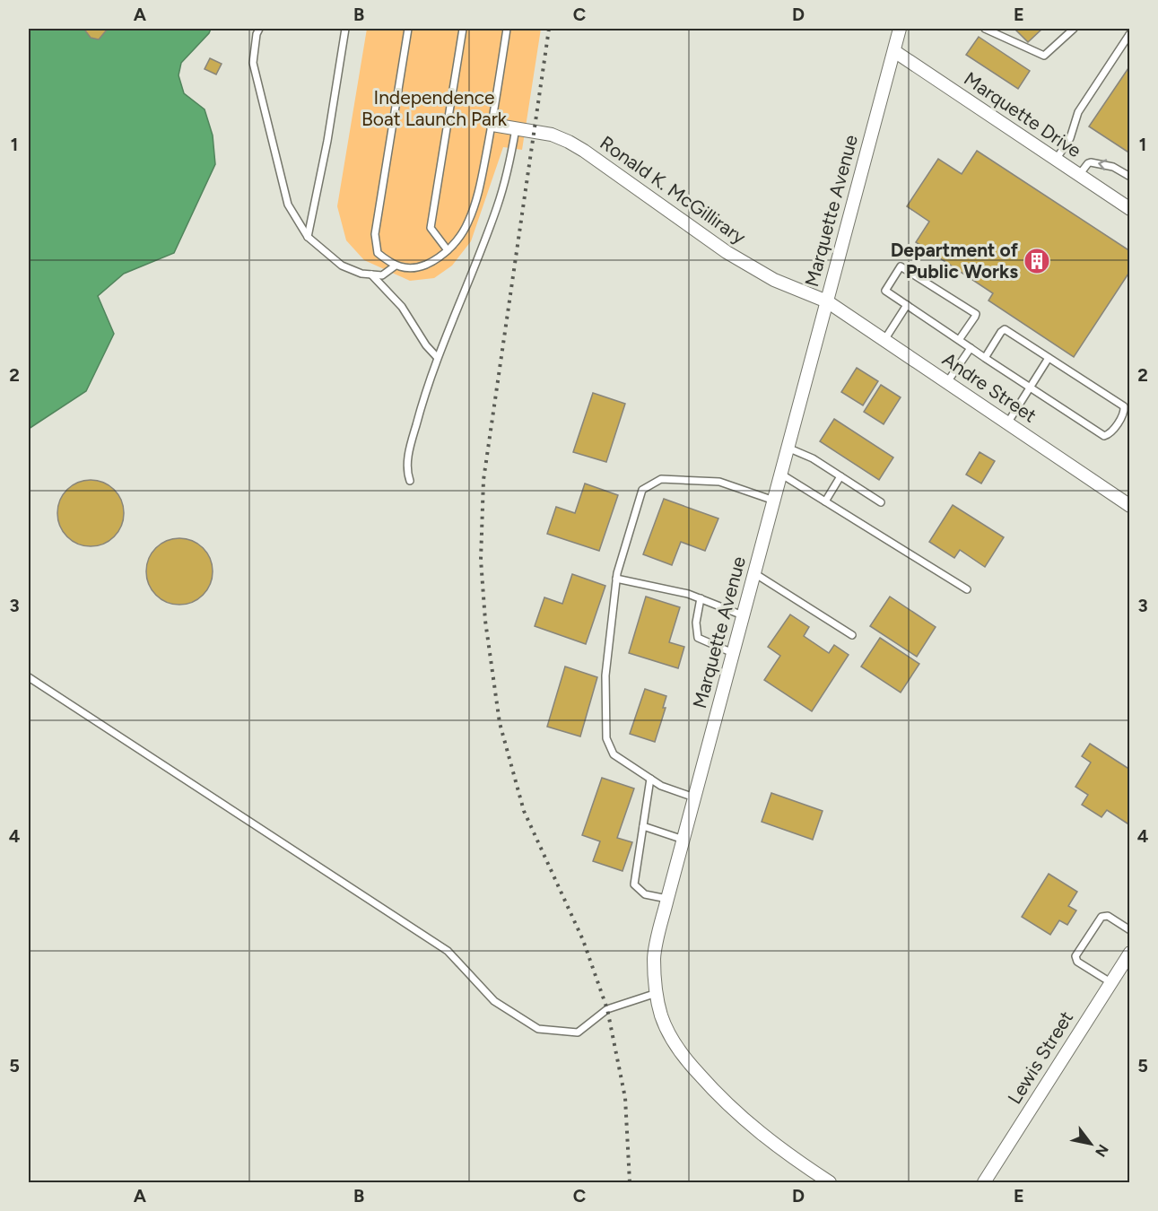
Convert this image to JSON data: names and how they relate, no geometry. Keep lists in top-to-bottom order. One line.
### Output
{"streets":{"street":["Marquette Drive","Ronald K. McGillirary","Marquette Avenue","Andre Street","Lewis Street"]},"crossings":[["Marquette Drive","Marquette Avenue"],["Ronald K. McGillirary","Marquette Avenue"],["Ronald K. McGillirary","Andre Street"],["Marquette Avenue","Andre Street"]],"parks":["Independence Boat Launch Park"],"places":{"building":["Department of Public Works"]},"north":"bottom right","grid":{"columns":["A","B","C","D","E"],"rows":["1","2","3","4","5"]}}
